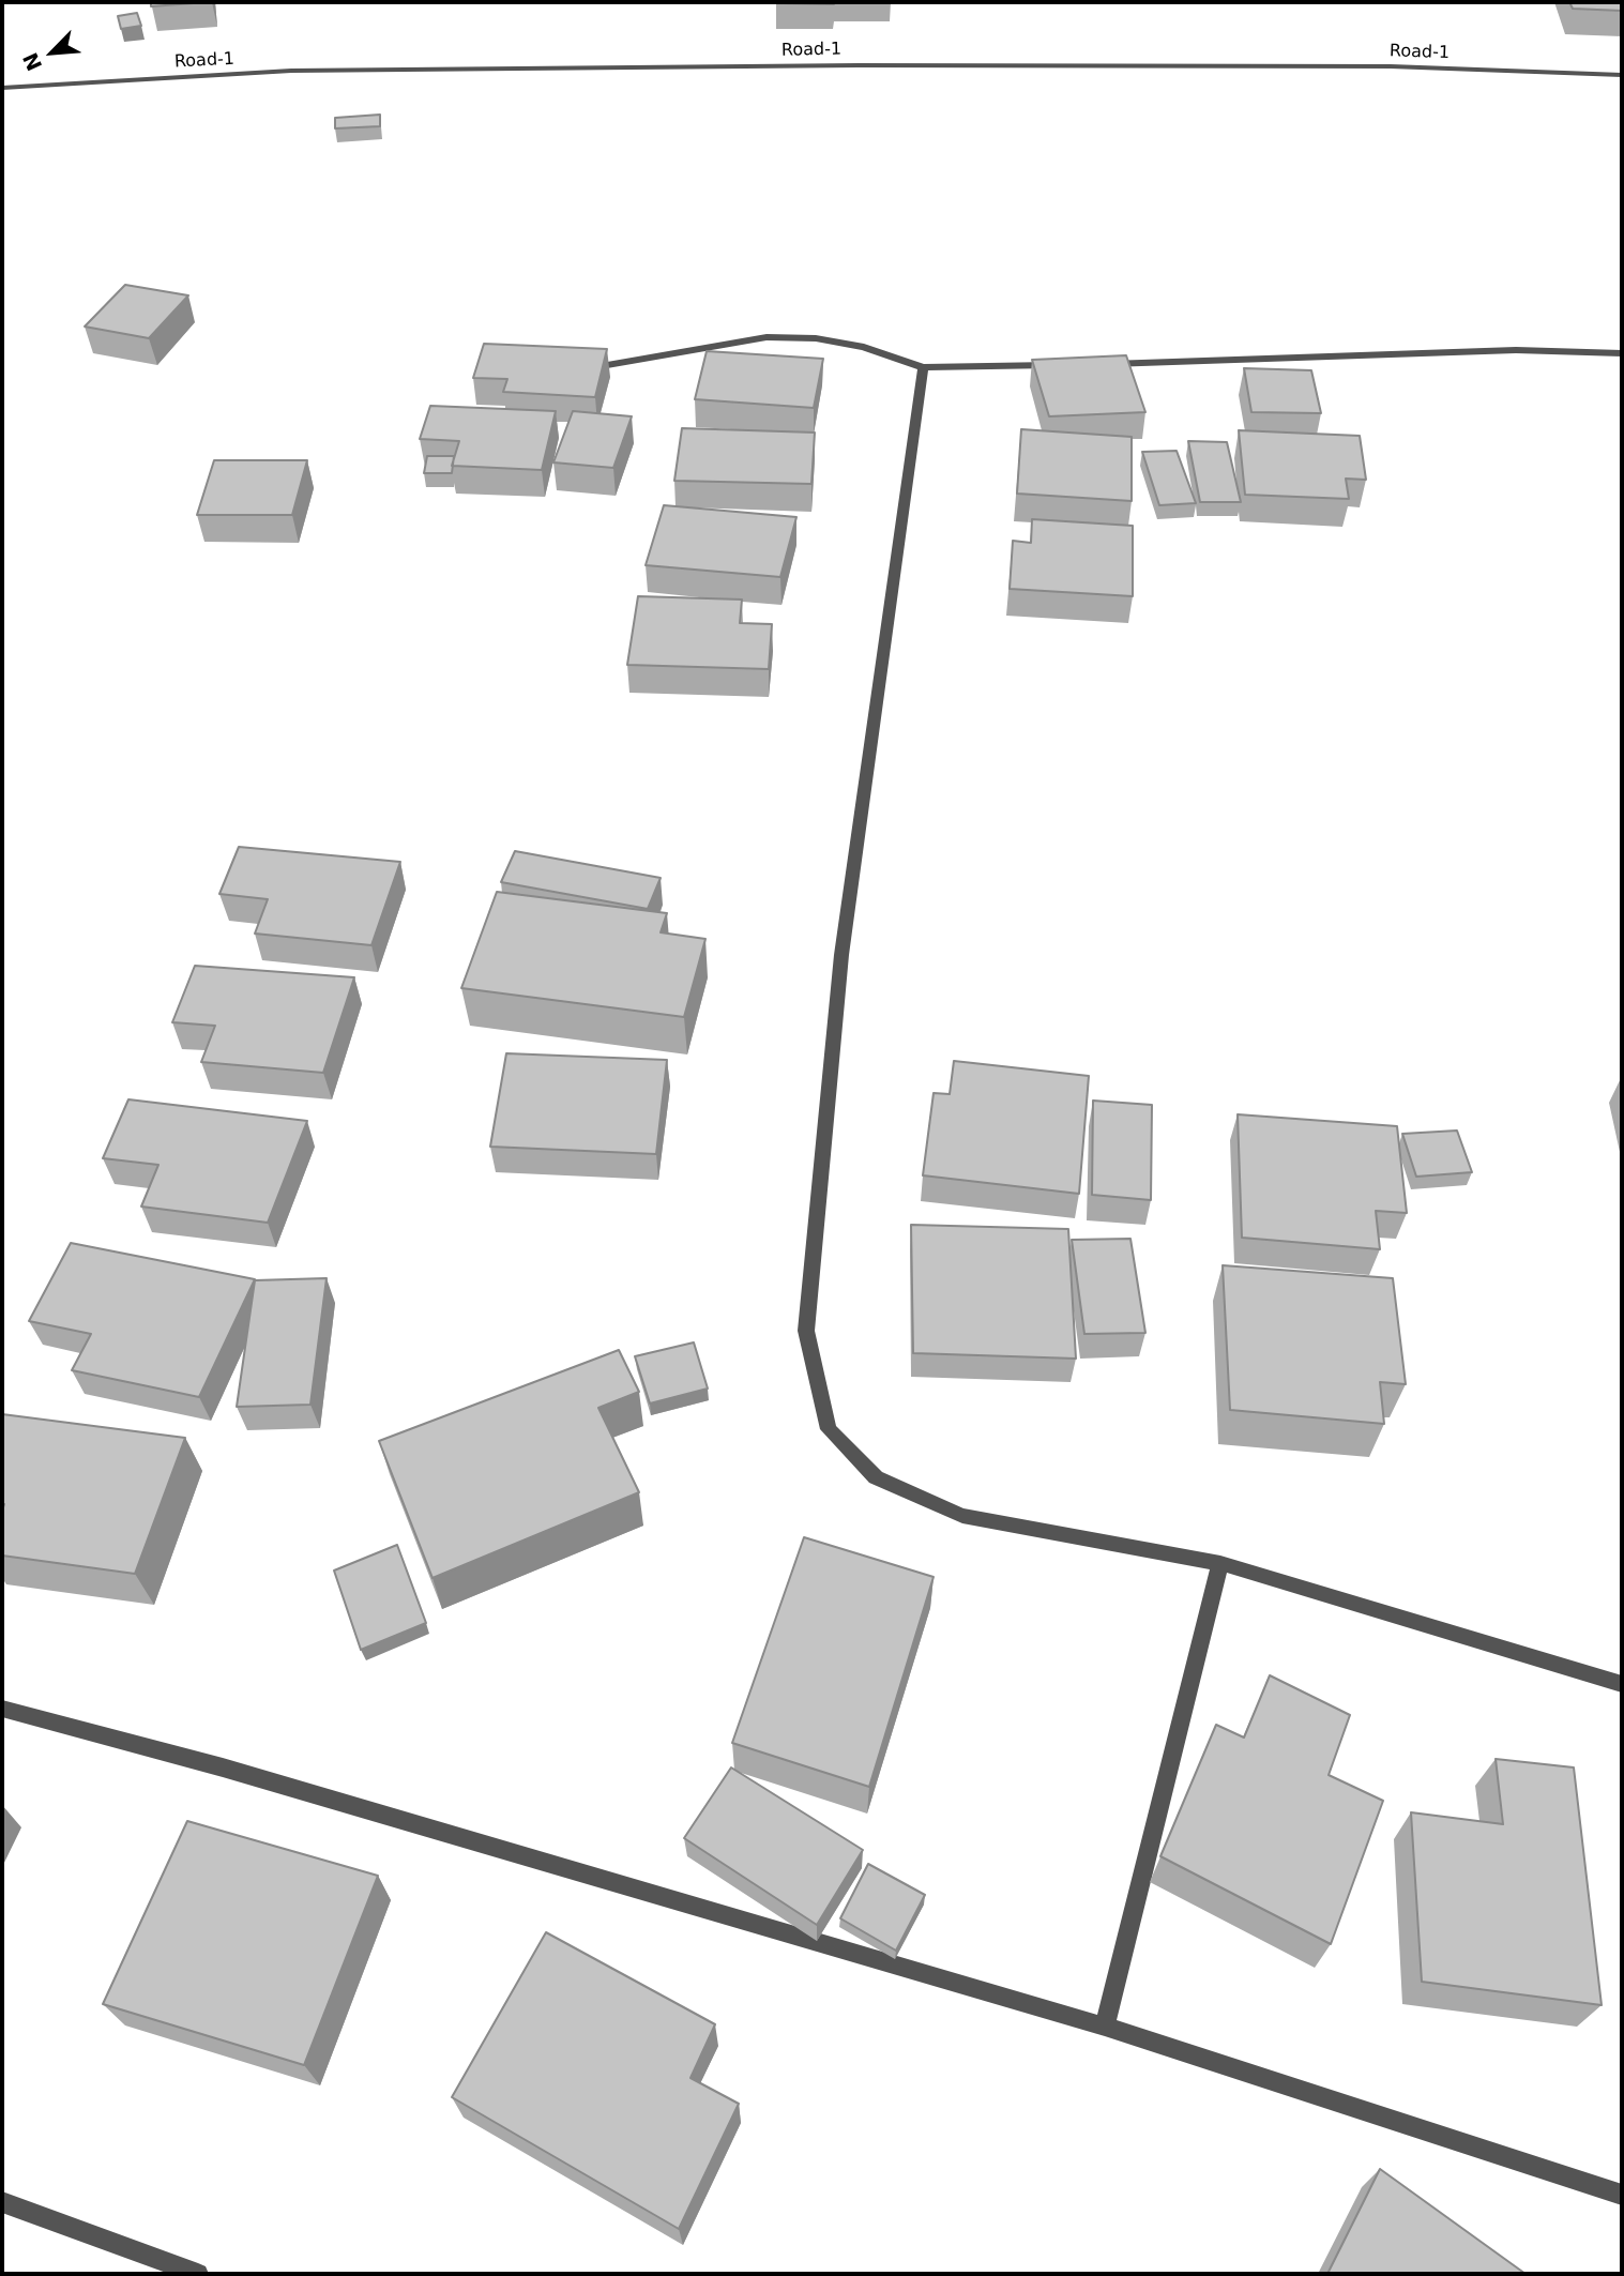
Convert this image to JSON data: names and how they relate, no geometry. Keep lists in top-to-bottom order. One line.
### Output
{"streets":{"street":["Road-1"]},"north":"bottom left"}
